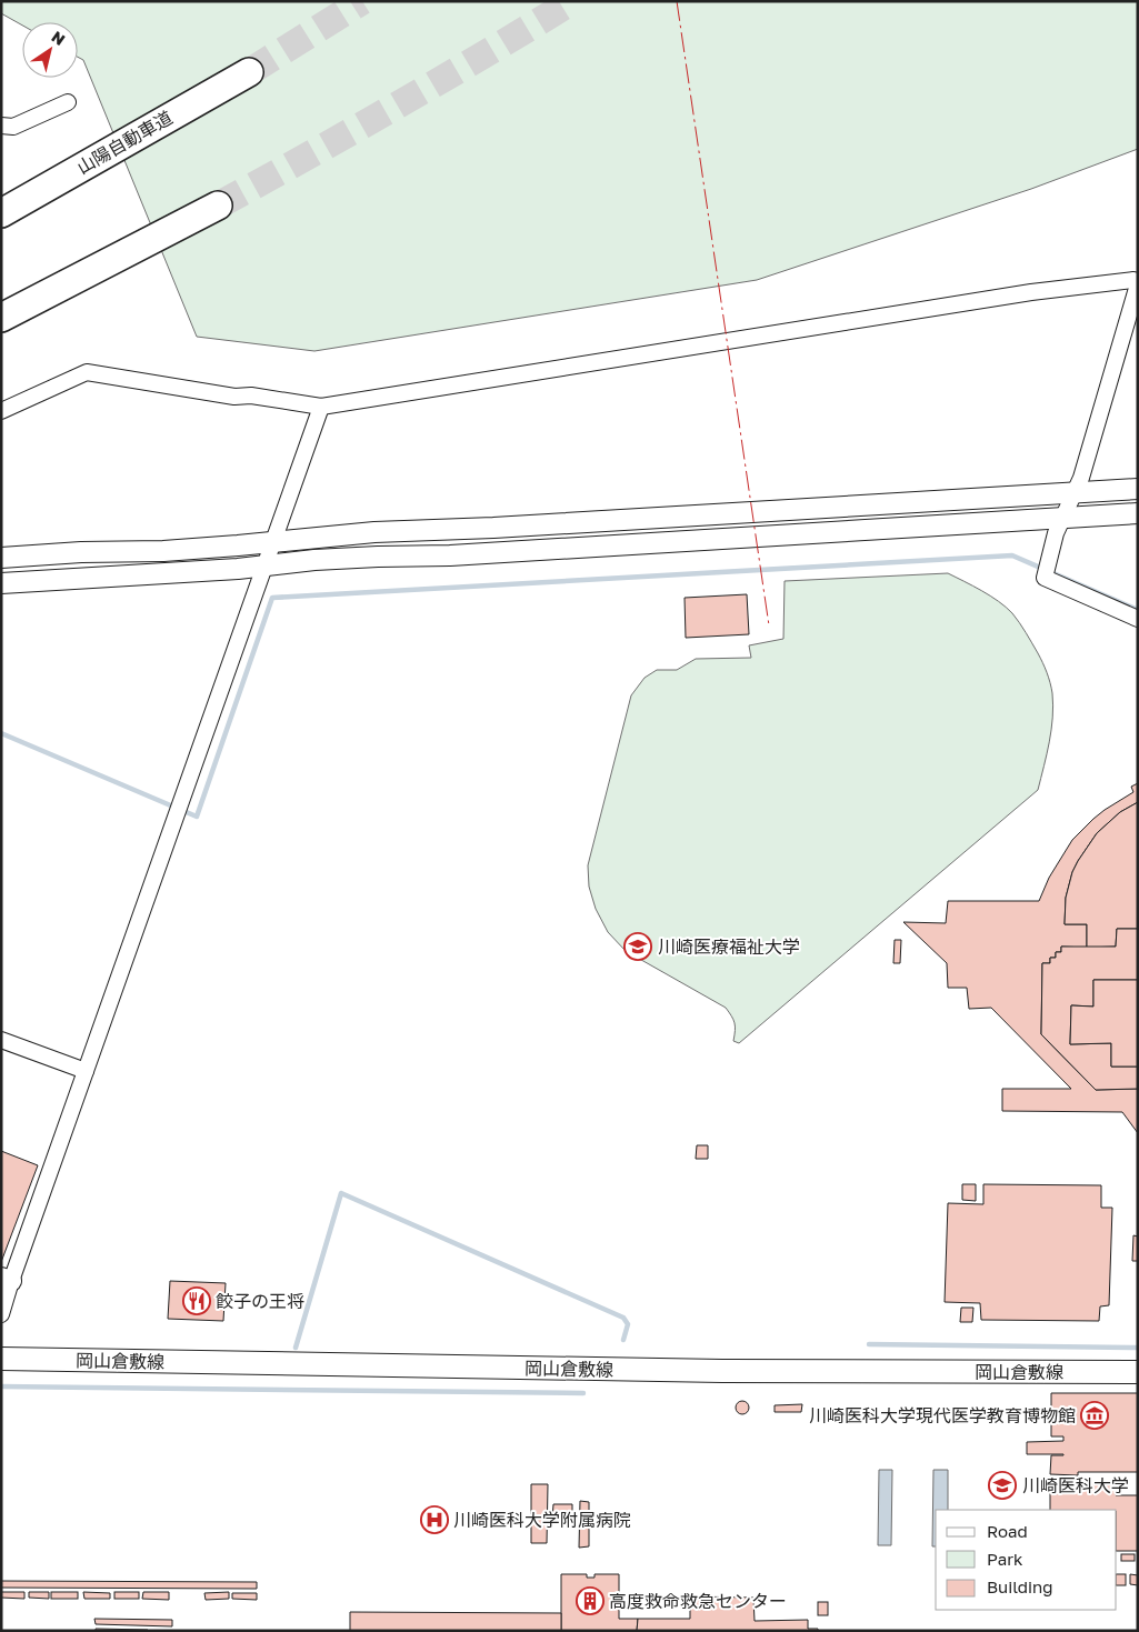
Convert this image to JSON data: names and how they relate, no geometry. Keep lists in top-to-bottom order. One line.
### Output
{"streets":{"highway":["山陽自動車道"],"main road":["岡山倉敷線"]},"places":{"school or university":["川崎医療福祉大学","川崎医科大学"],"restaurant":["餃子の王将"],"museum":["川崎医科大学現代医学教育博物館"],"hospital":["川崎医科大学附属病院"],"building":["高度救命救急センター"]},"legend":["Road","Park","Building"],"north":"top right"}
